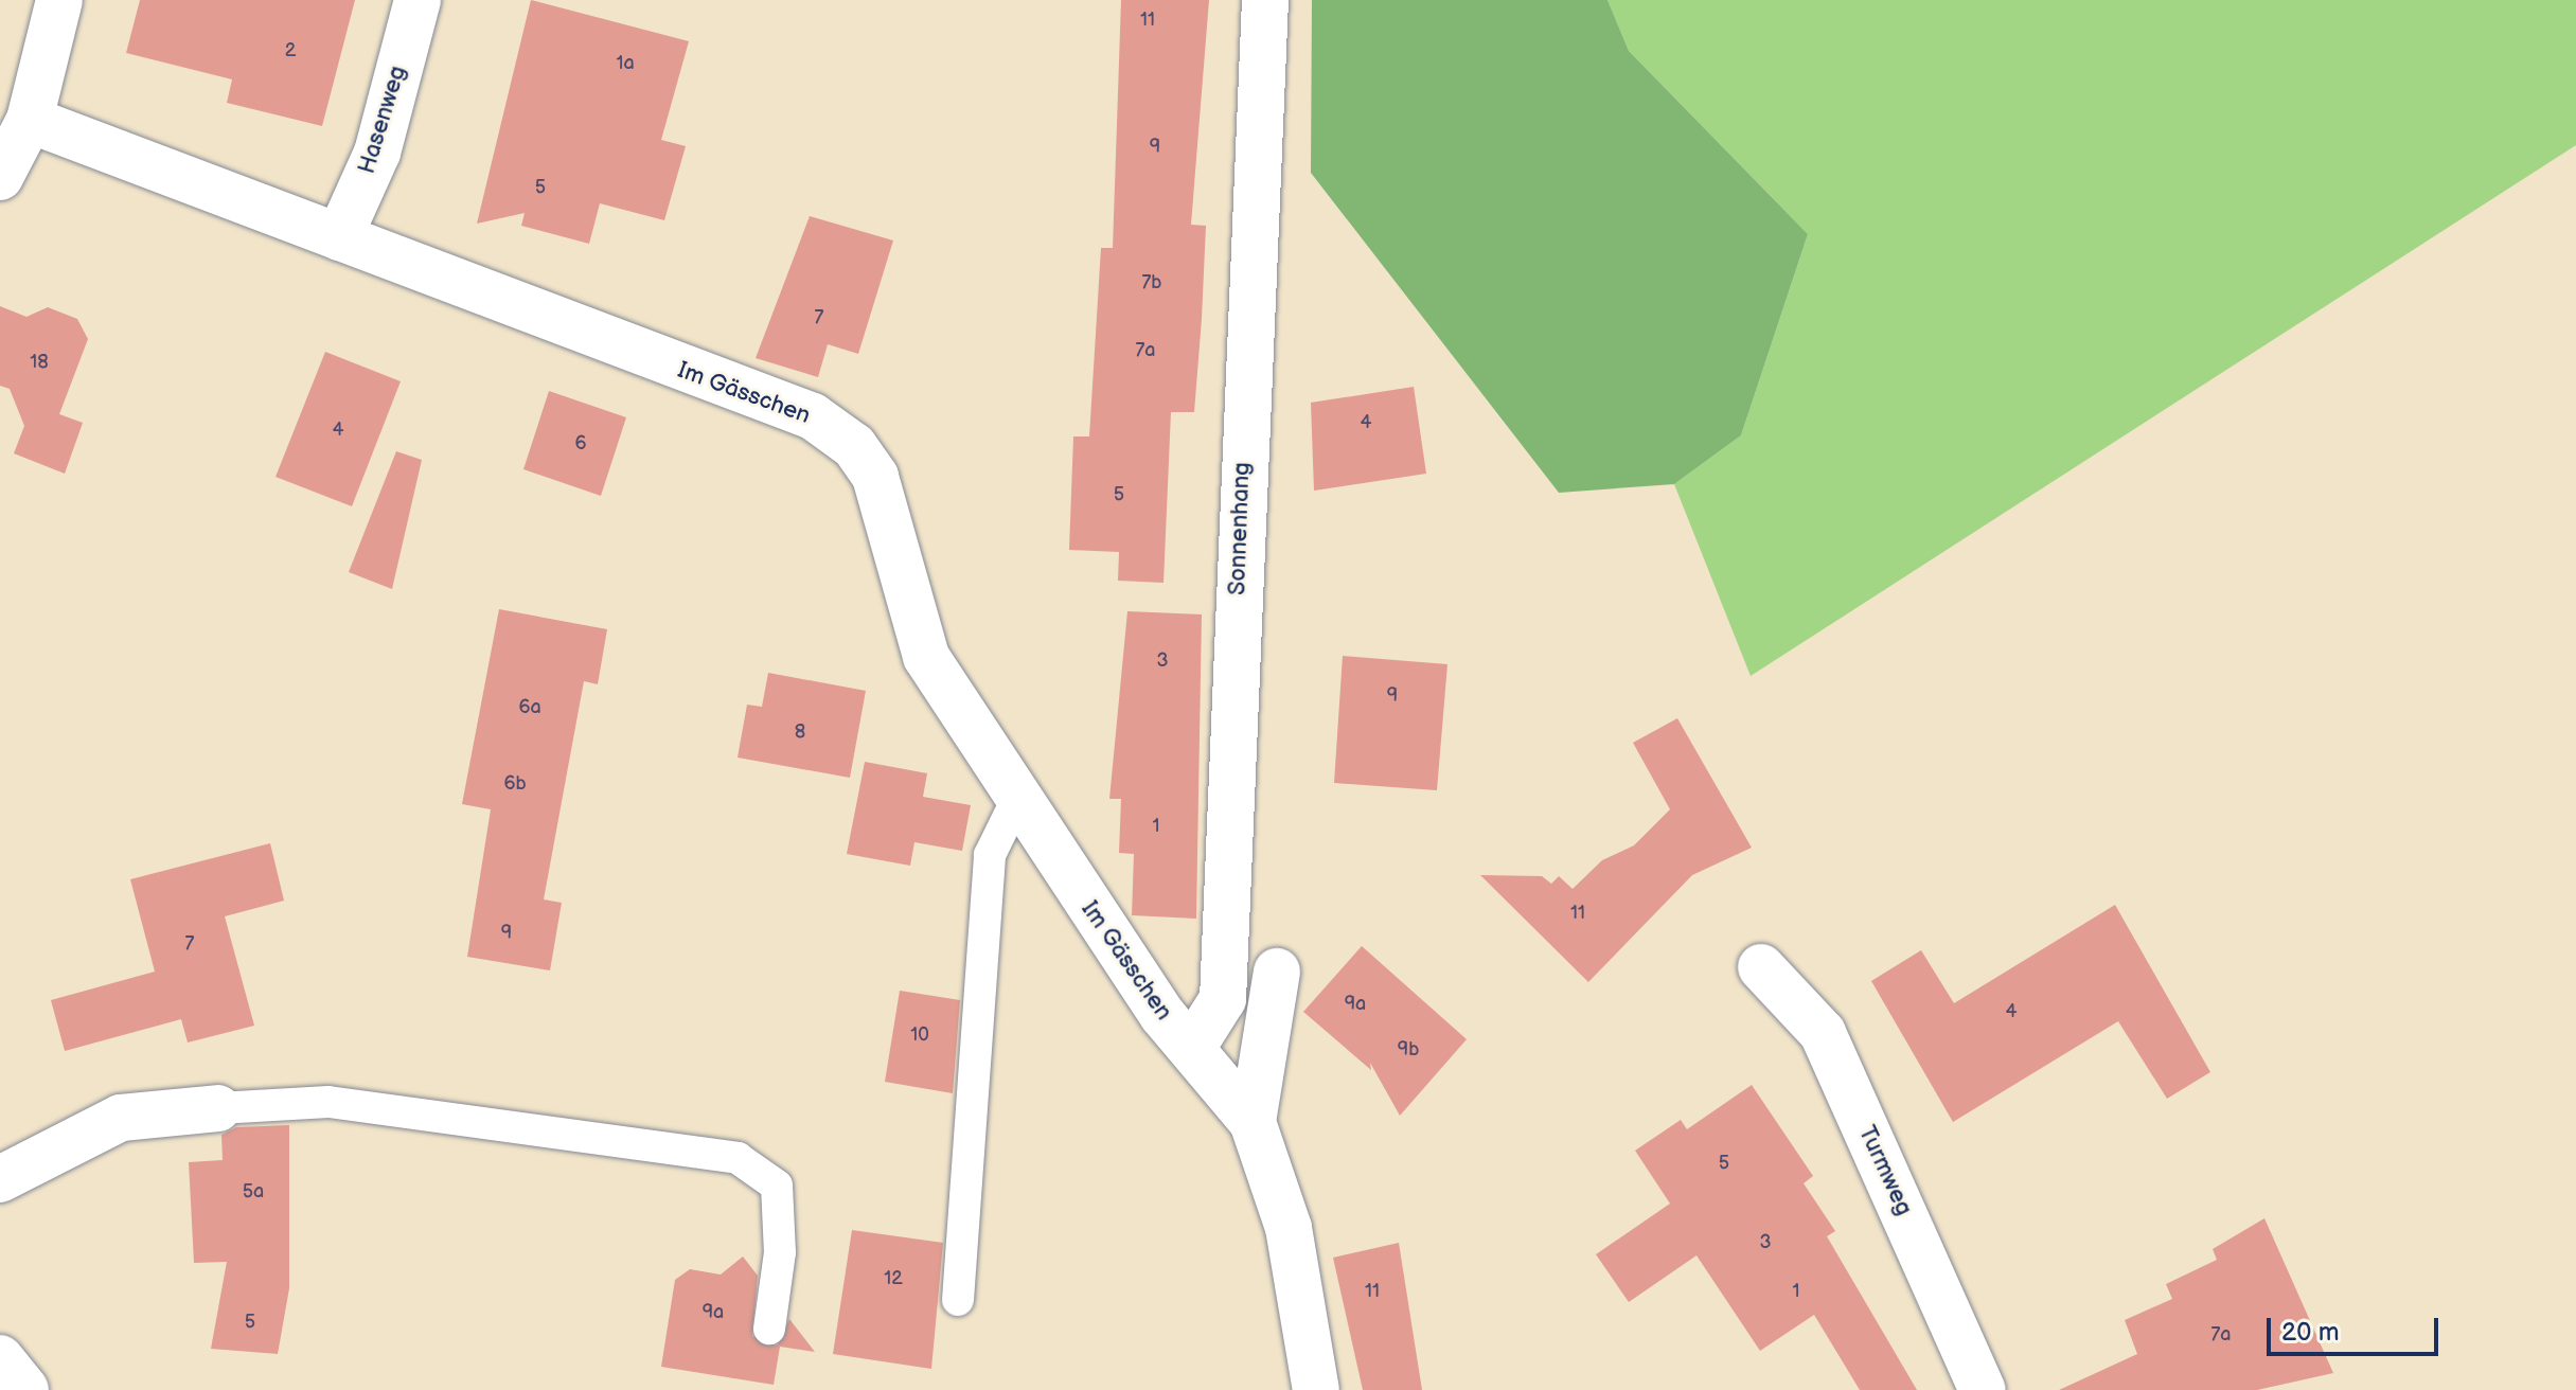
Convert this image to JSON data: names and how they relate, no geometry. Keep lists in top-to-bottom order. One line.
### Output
{"streets":{"street":["Hasenweg","Im Gässchen","Sonnenhang","Turmweg"]},"crossings":[["Hasenweg","Im Gässchen"],["Im Gässchen","Sonnenhang"]],"house_numbers":["11","2","1a","9","5","7b","7","7a","18","4","4","6","5","3","9","6a","8","6b","1","11","9","7","9a","4","10","9b","5","5a","3","12","11","1","9a","5","7a"],"scale_bar":"20 m"}
